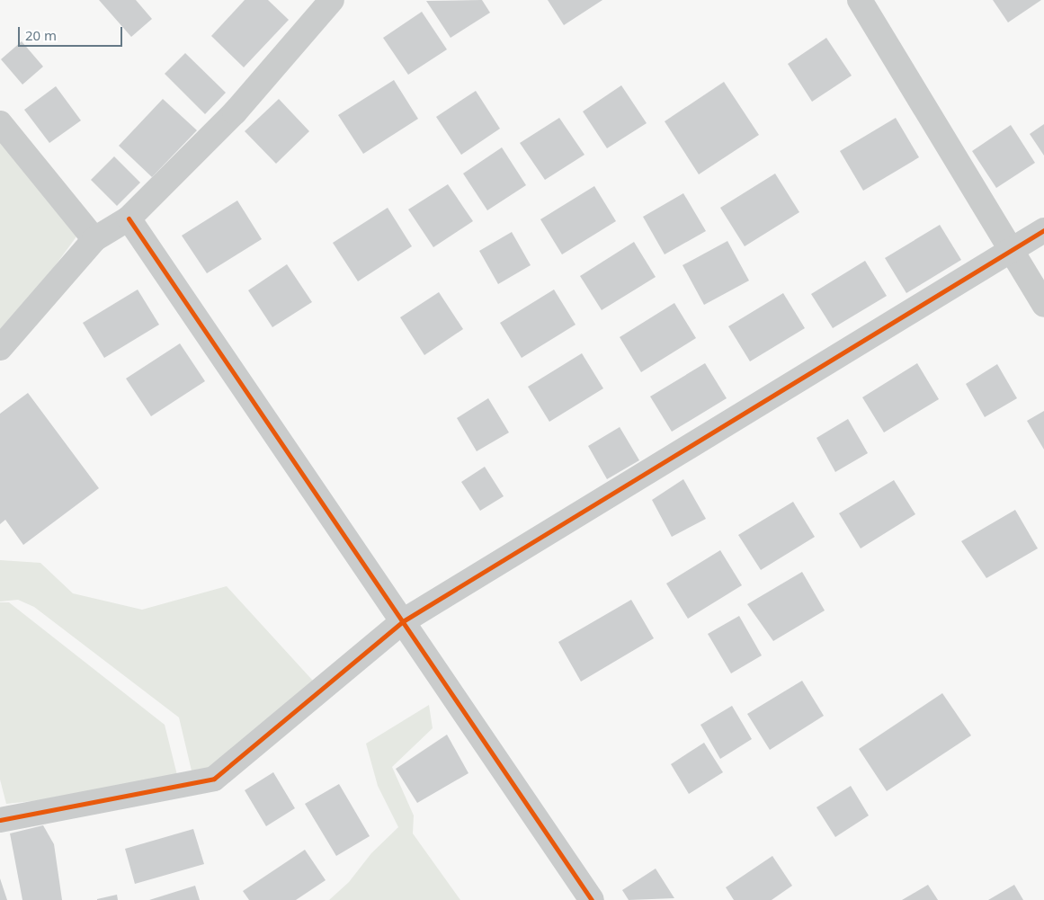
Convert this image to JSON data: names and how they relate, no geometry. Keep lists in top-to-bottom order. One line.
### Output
{"scale_bar":"20 m"}
